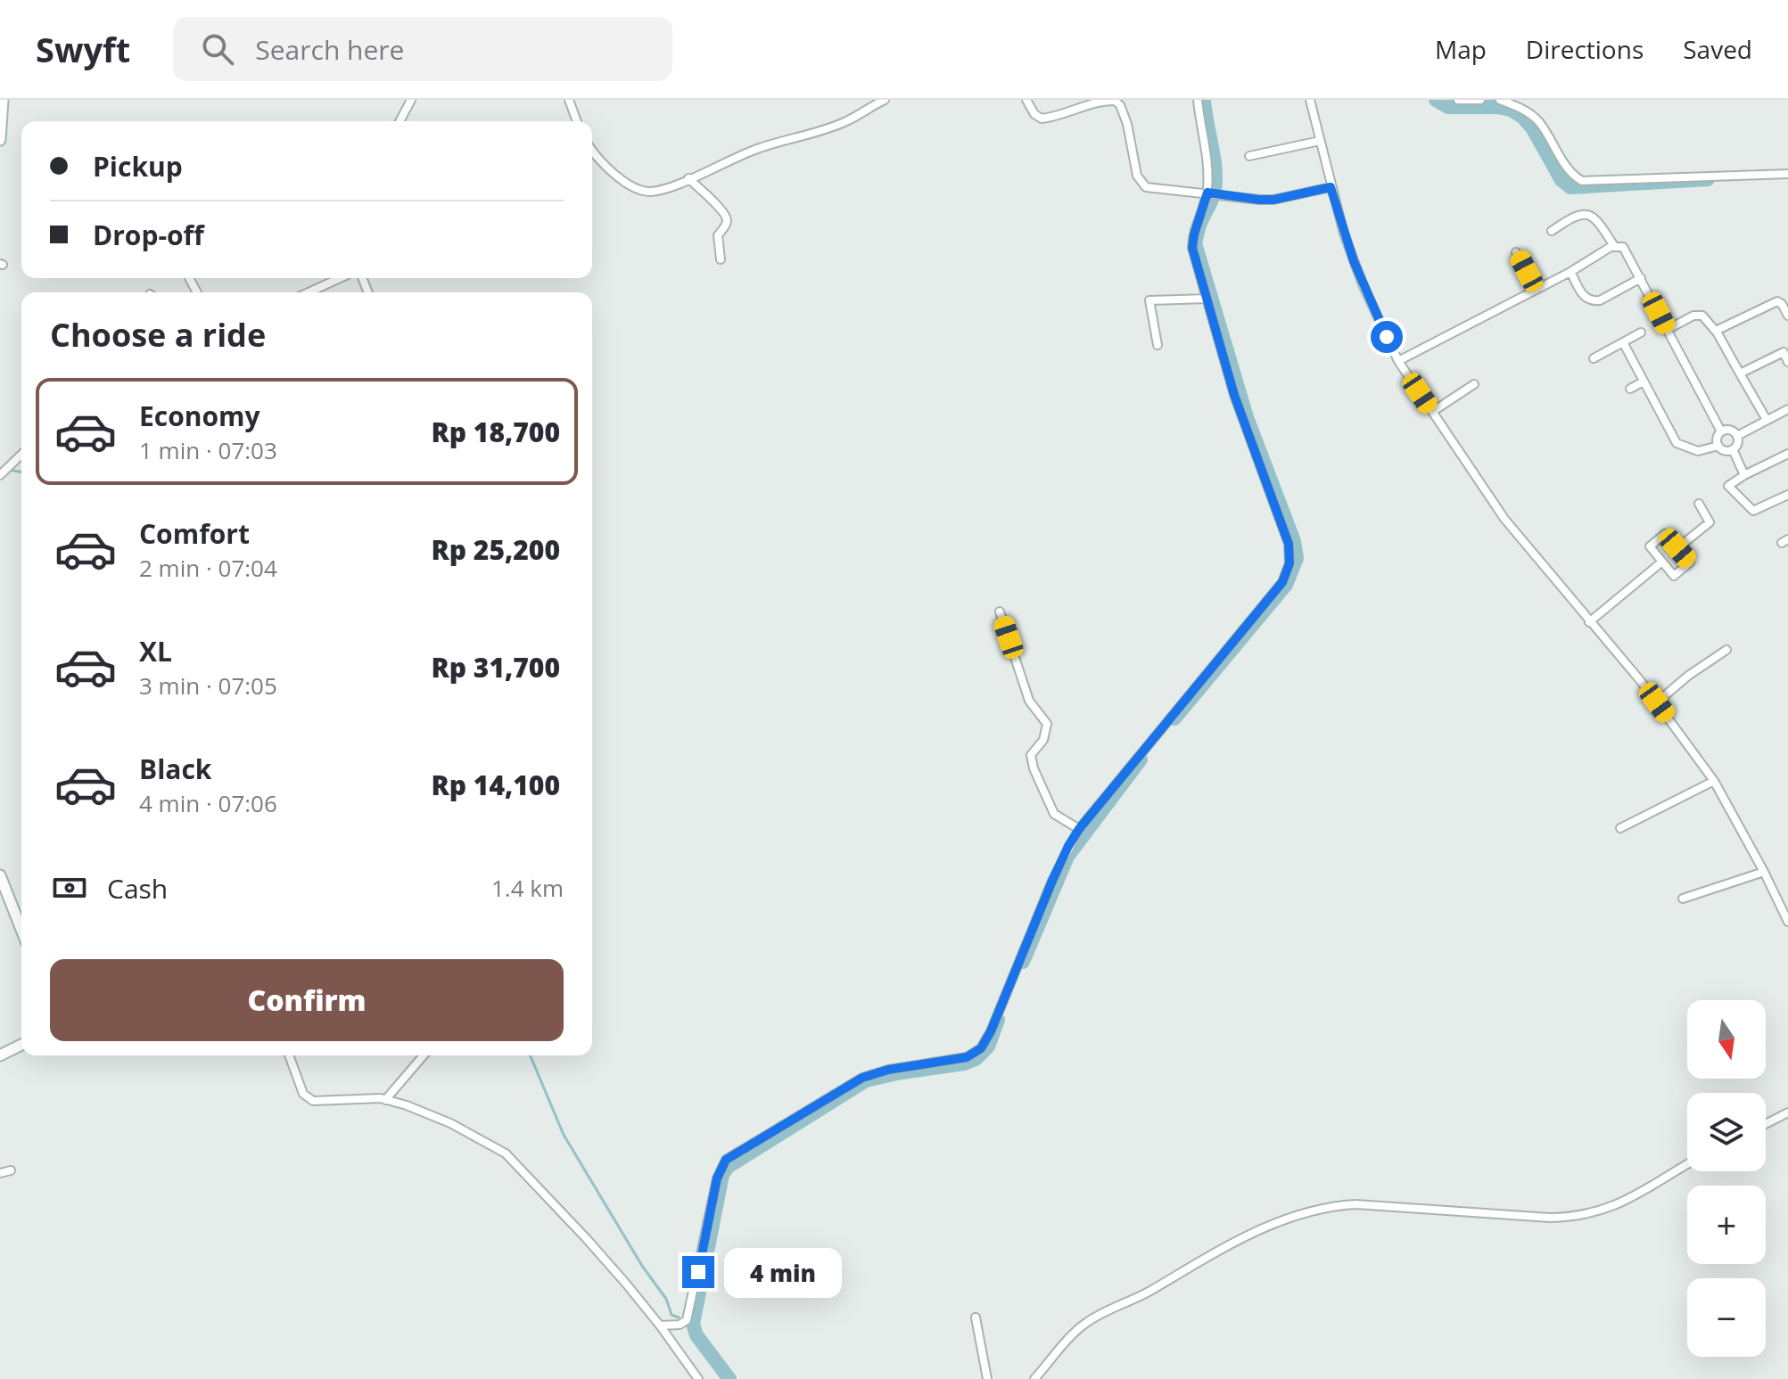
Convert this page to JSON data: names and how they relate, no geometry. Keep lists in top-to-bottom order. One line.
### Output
{"north":"bottom","page":{"header":"Swyft","search":"Search here","nav":["Map","Directions","Saved"],"banner":["Pickup","Drop-off"],"heading":"Choose a ride","list":[{"name":"Economy","note":"1 min · 07:03","value":"Rp 18,700"},{"name":"Comfort","note":"2 min · 07:04","value":"Rp 25,200"},{"name":"XL","note":"3 min · 07:05","value":"Rp 31,700"},{"name":"Black","note":"4 min · 07:06","value":"Rp 14,100"}],"pay":["Cash","1.4 km"],"buttons":"Confirm","map_buttons":["+","−"],"bubble":"4 min"}}
